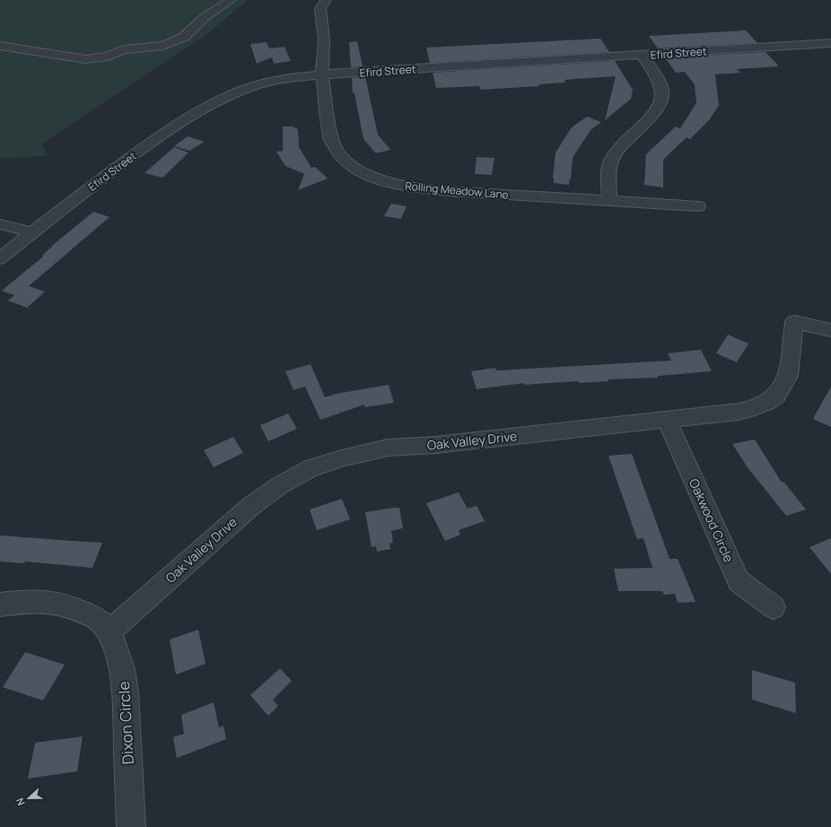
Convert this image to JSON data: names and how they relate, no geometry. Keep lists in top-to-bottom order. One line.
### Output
{"streets":{"street":["Efird Street","Rolling Meadow Lane","Oak Valley Drive","Oakwood Circle","Dixon Circle"]},"crossings":[["Efird Street","Rolling Meadow Lane"],["Oak Valley Drive","Oakwood Circle"],["Oak Valley Drive","Dixon Circle"]],"north":"left"}
